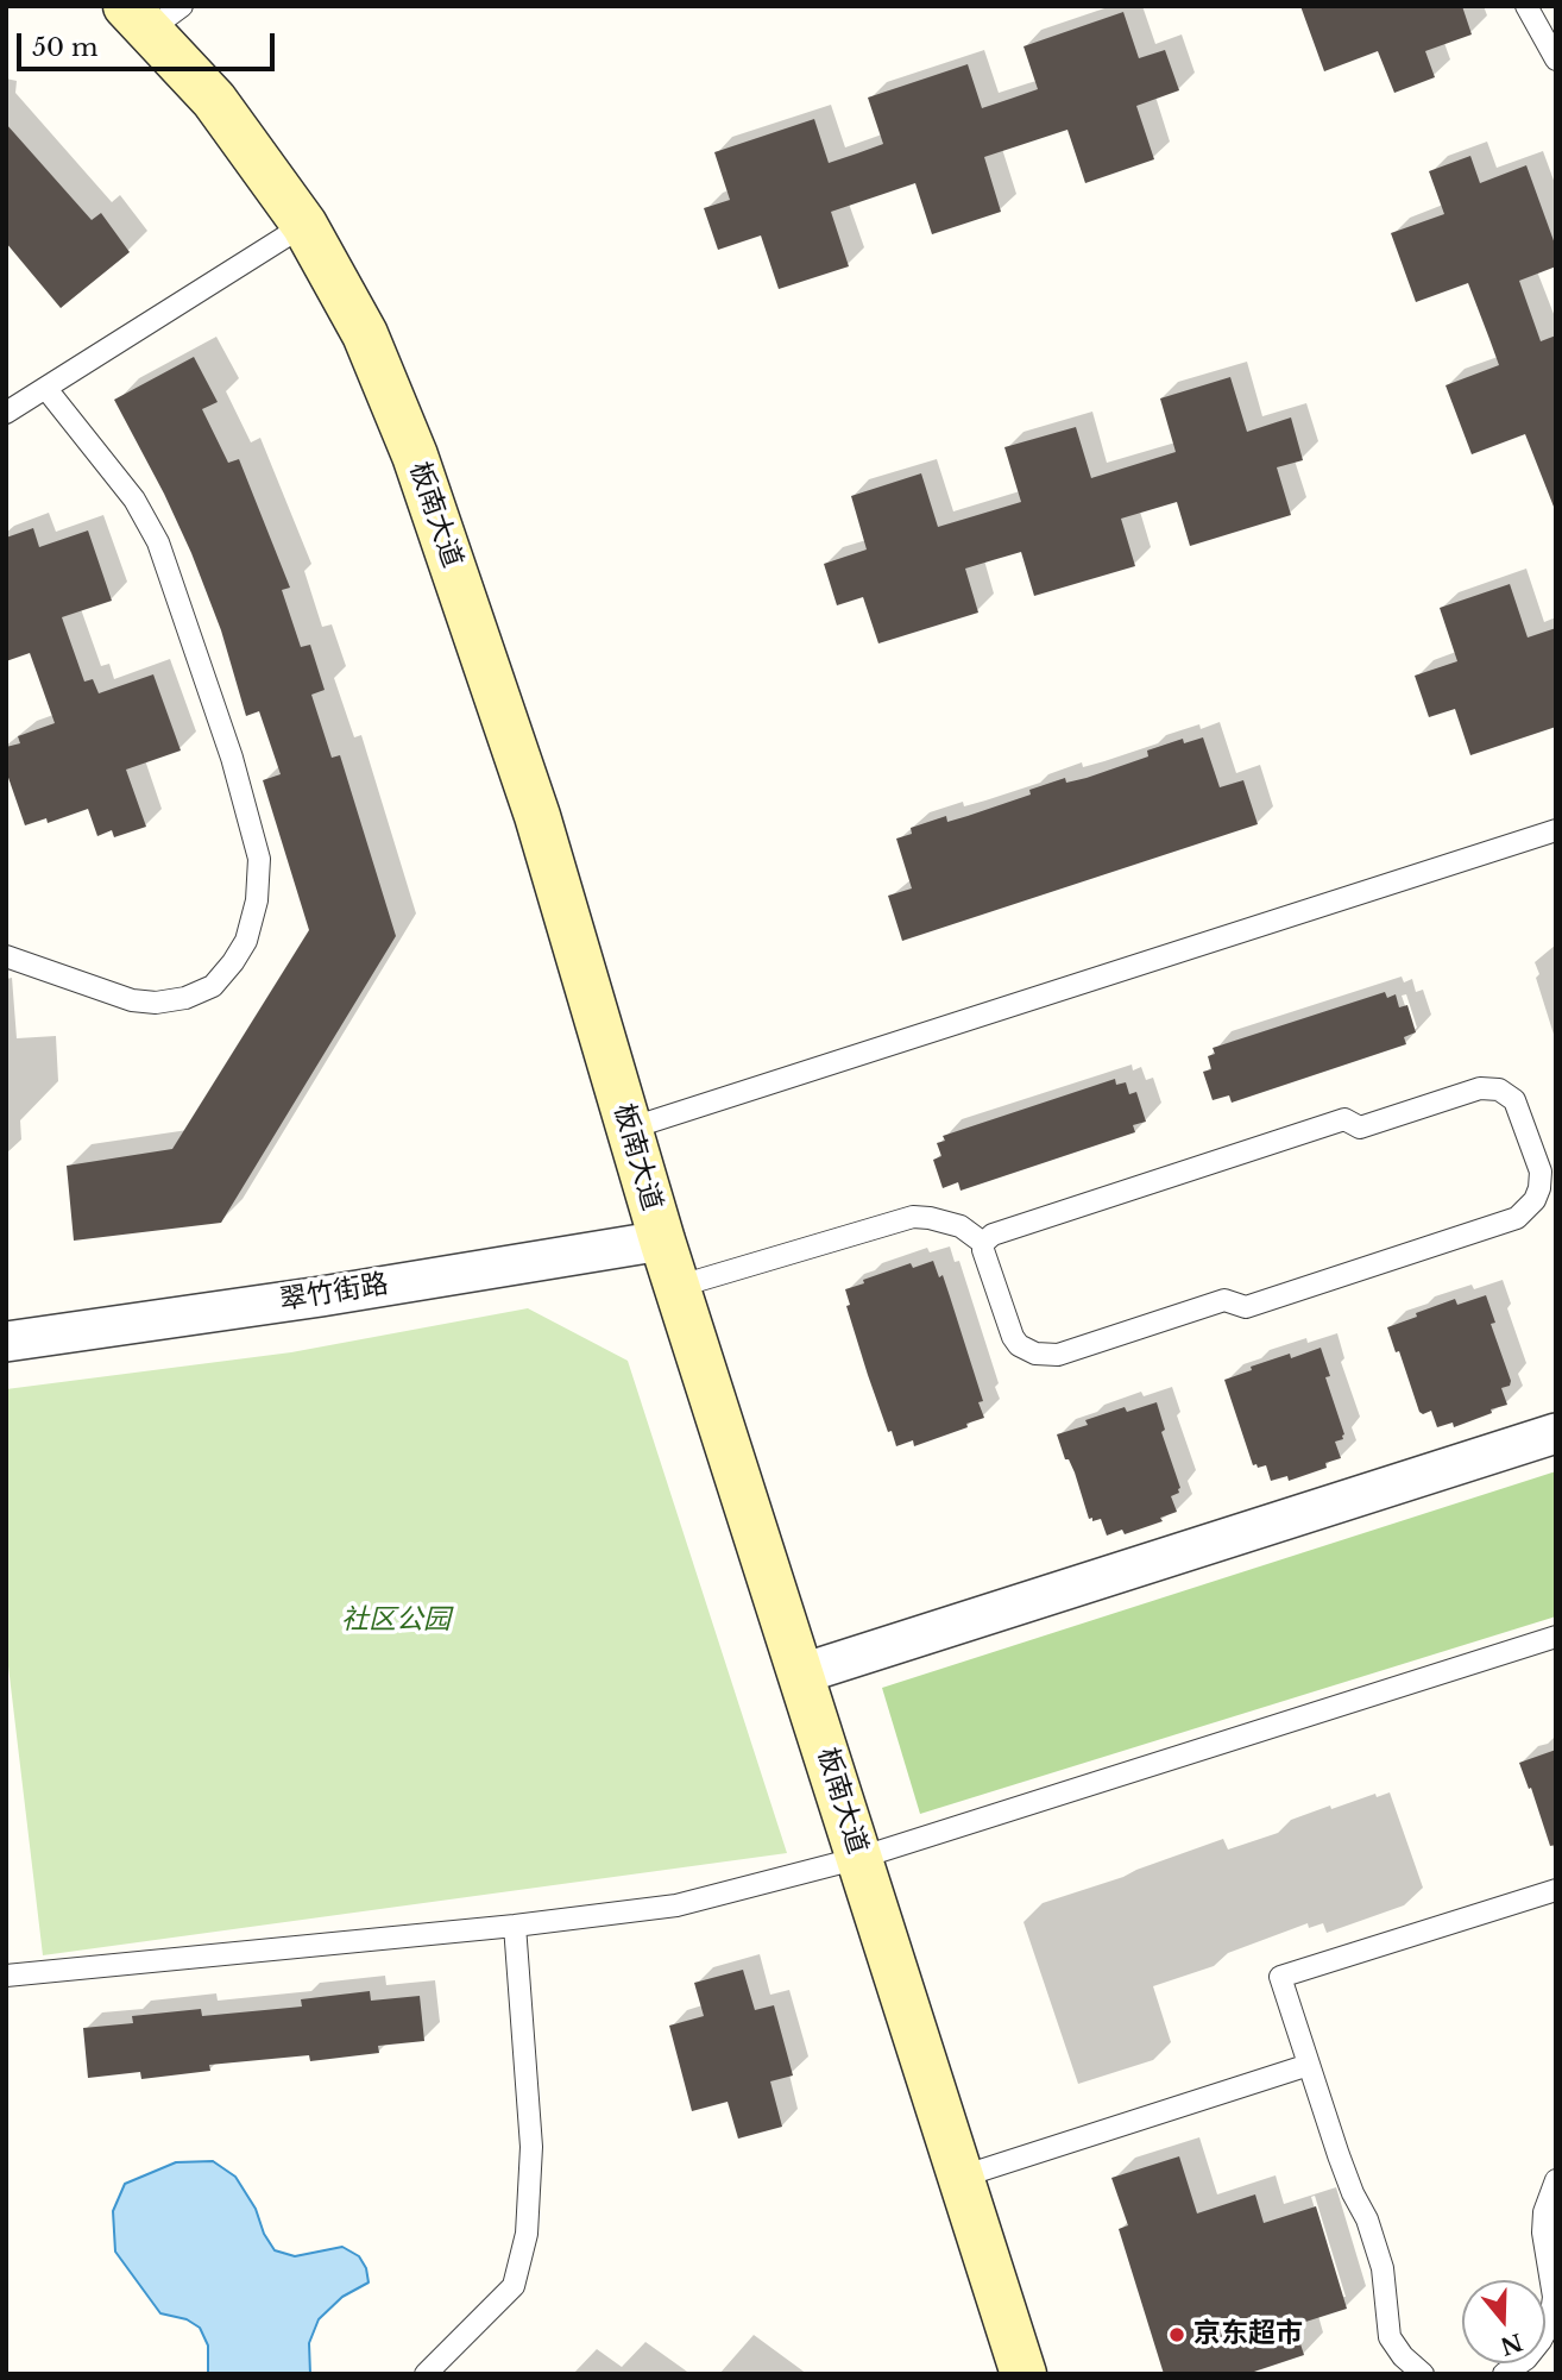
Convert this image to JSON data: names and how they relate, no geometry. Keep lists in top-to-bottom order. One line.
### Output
{"streets":{"main road":["板南大道"],"street":["翠竹街路"]},"crossings":[["板南大道","翠竹街路"]],"parks":["社区公园"],"places":["京东超市"],"scale_bar":"50 m","north":"bottom"}
